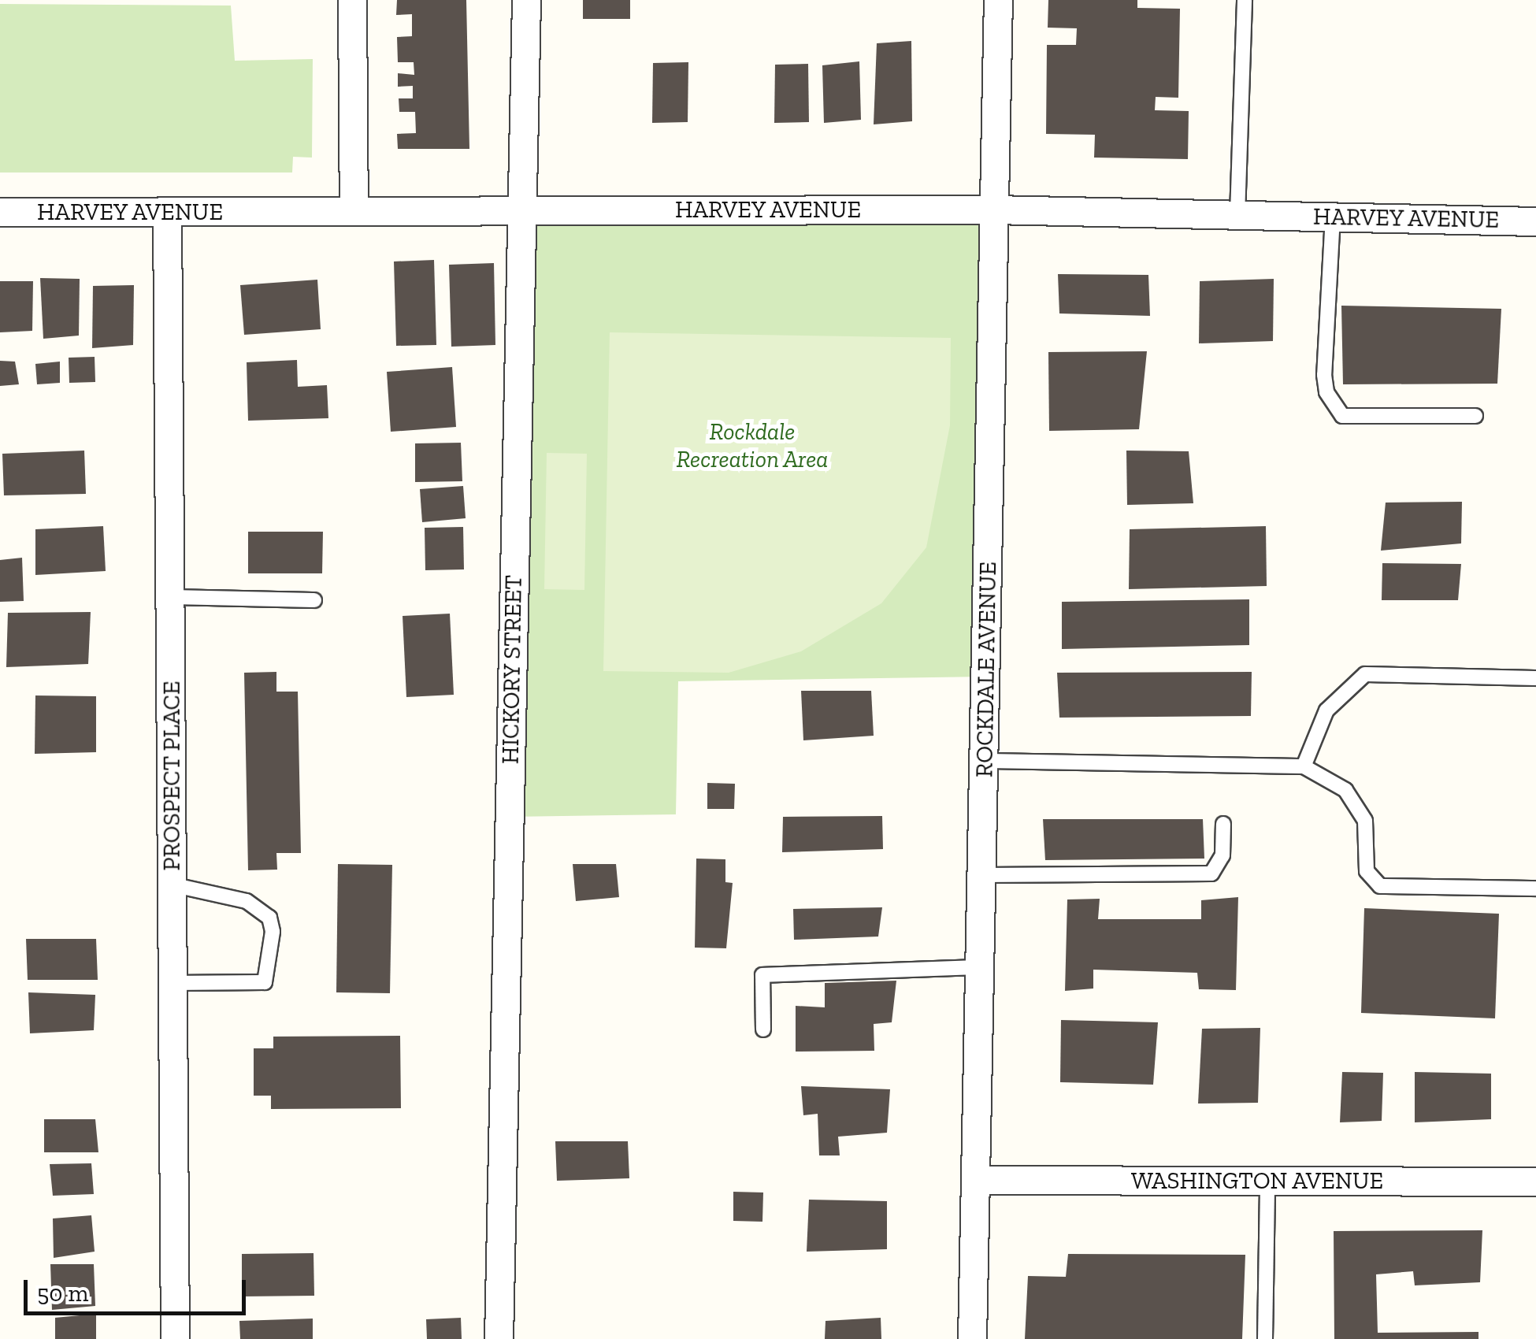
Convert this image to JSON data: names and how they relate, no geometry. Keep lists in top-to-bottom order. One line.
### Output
{"streets":{"street":["HARVEY AVENUE","HICKORY STREET","ROCKDALE AVENUE","PROSPECT PLACE","WASHINGTON AVENUE"]},"crossings":[["HARVEY AVENUE","HICKORY STREET"],["HARVEY AVENUE","ROCKDALE AVENUE"],["HARVEY AVENUE","PROSPECT PLACE"],["ROCKDALE AVENUE","WASHINGTON AVENUE"]],"parks":["Rockdale Recreation Area"],"scale_bar":"50 m"}
